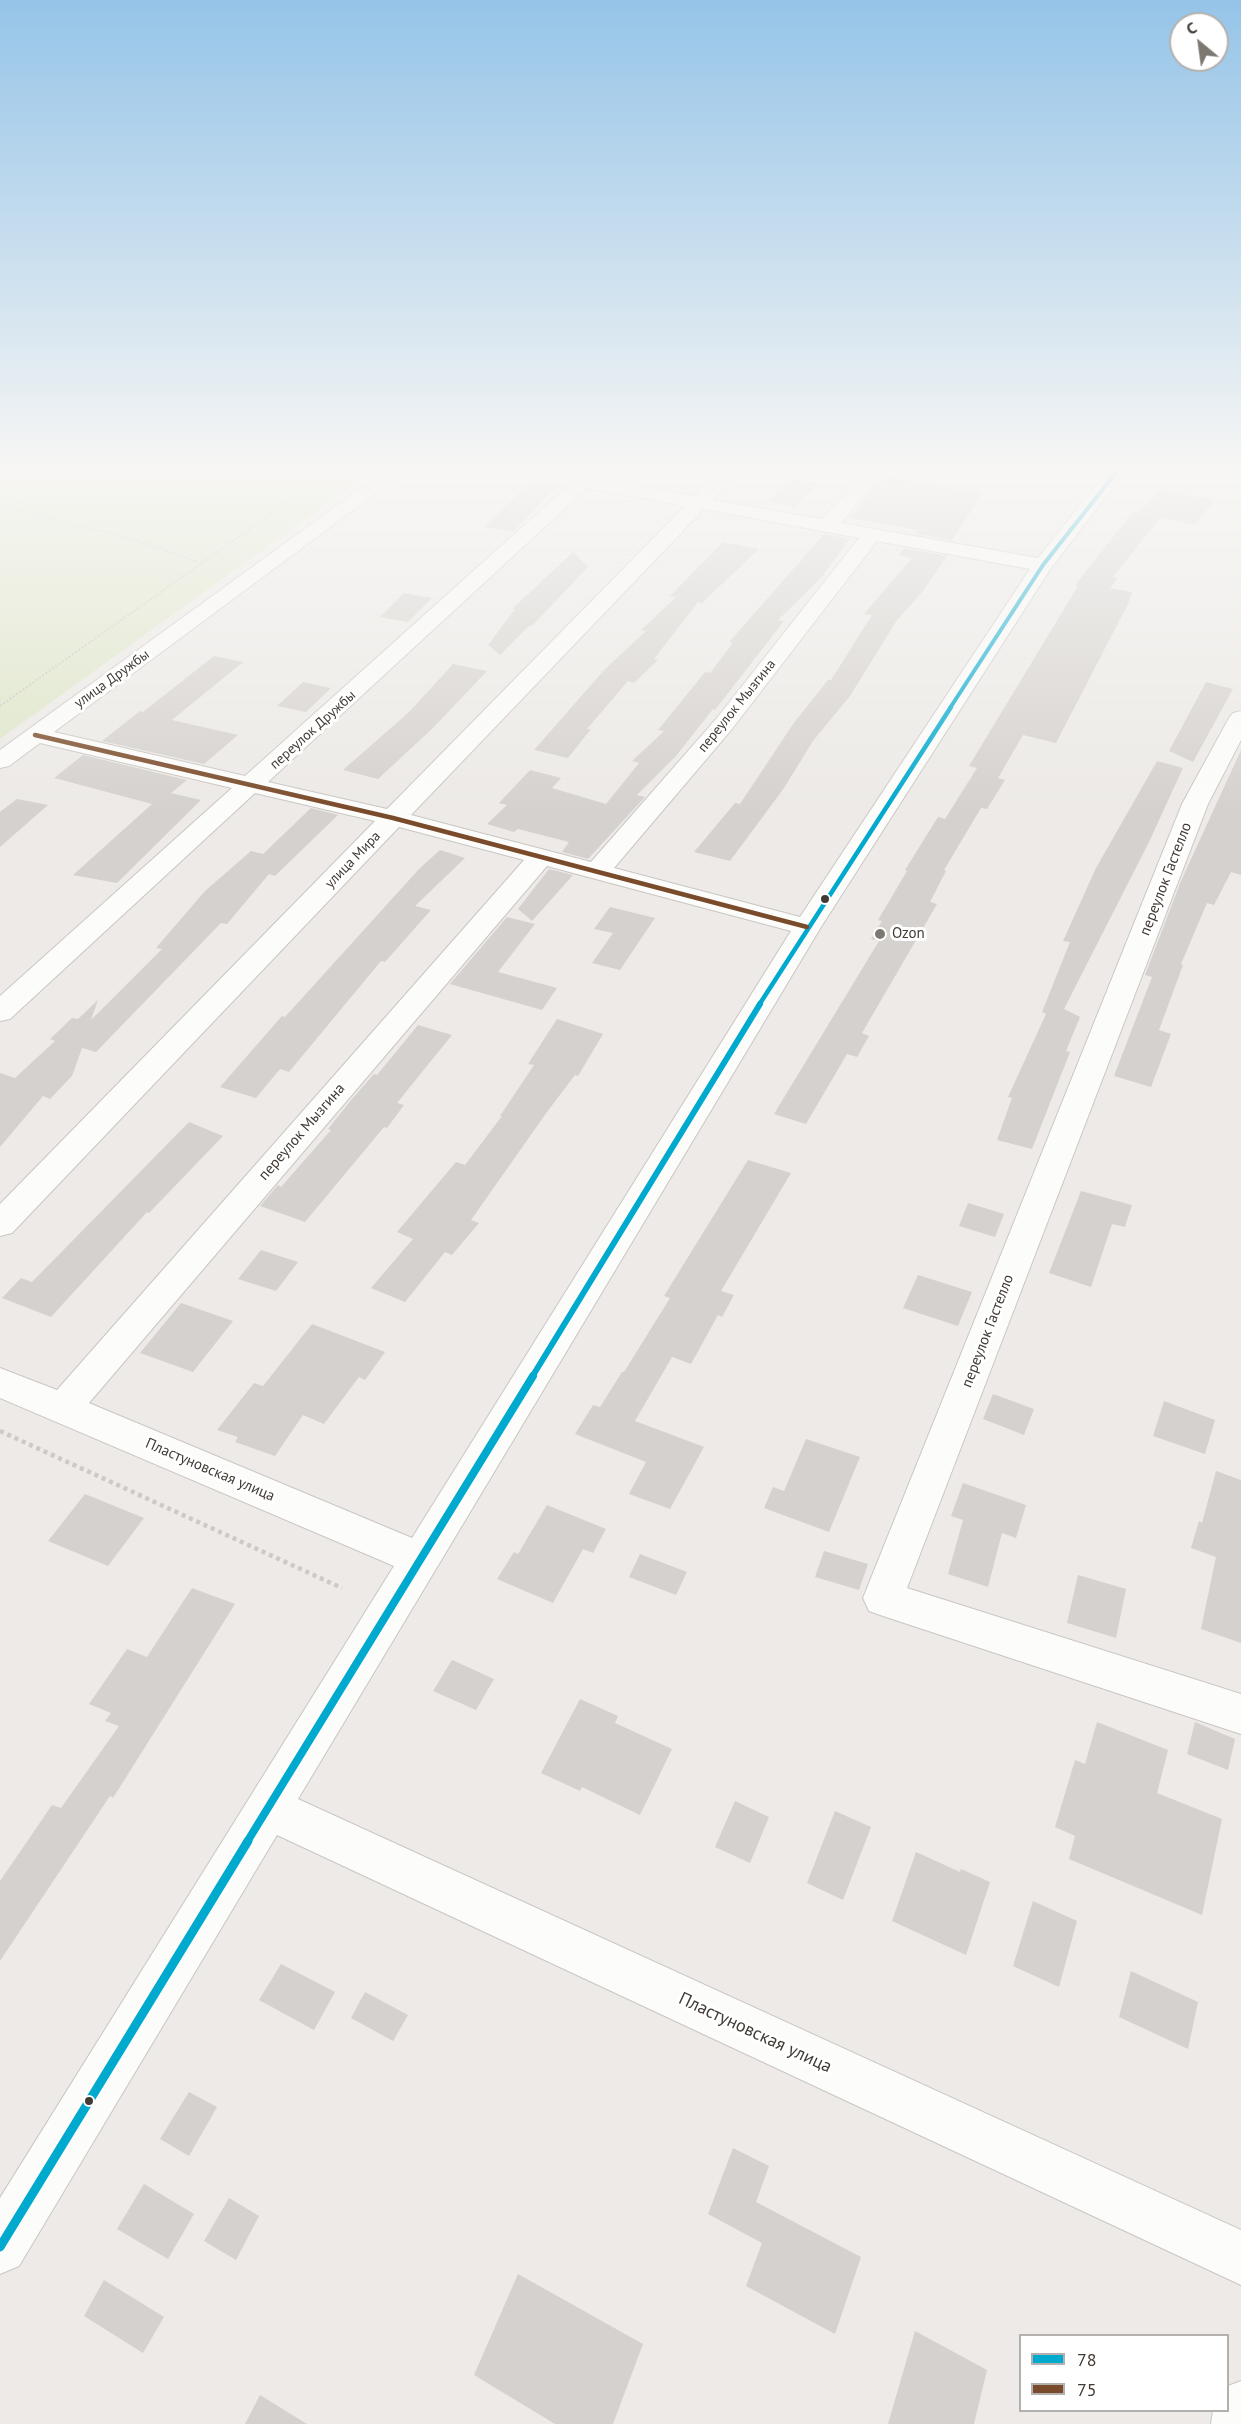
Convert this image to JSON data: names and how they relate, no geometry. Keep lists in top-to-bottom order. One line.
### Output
{"streets":{"street":["улица Дружбы","переулок Мызгина","переулок Дружбы","улица Мира","переулок Гастелло","Пластуновская улица"]},"crossings":[["переулок Мызгина","Пластуновская улица"]],"places":["Ozon"],"lines":["transit line 78","transit line 75"],"legend":["78","75"],"north":"top left"}
